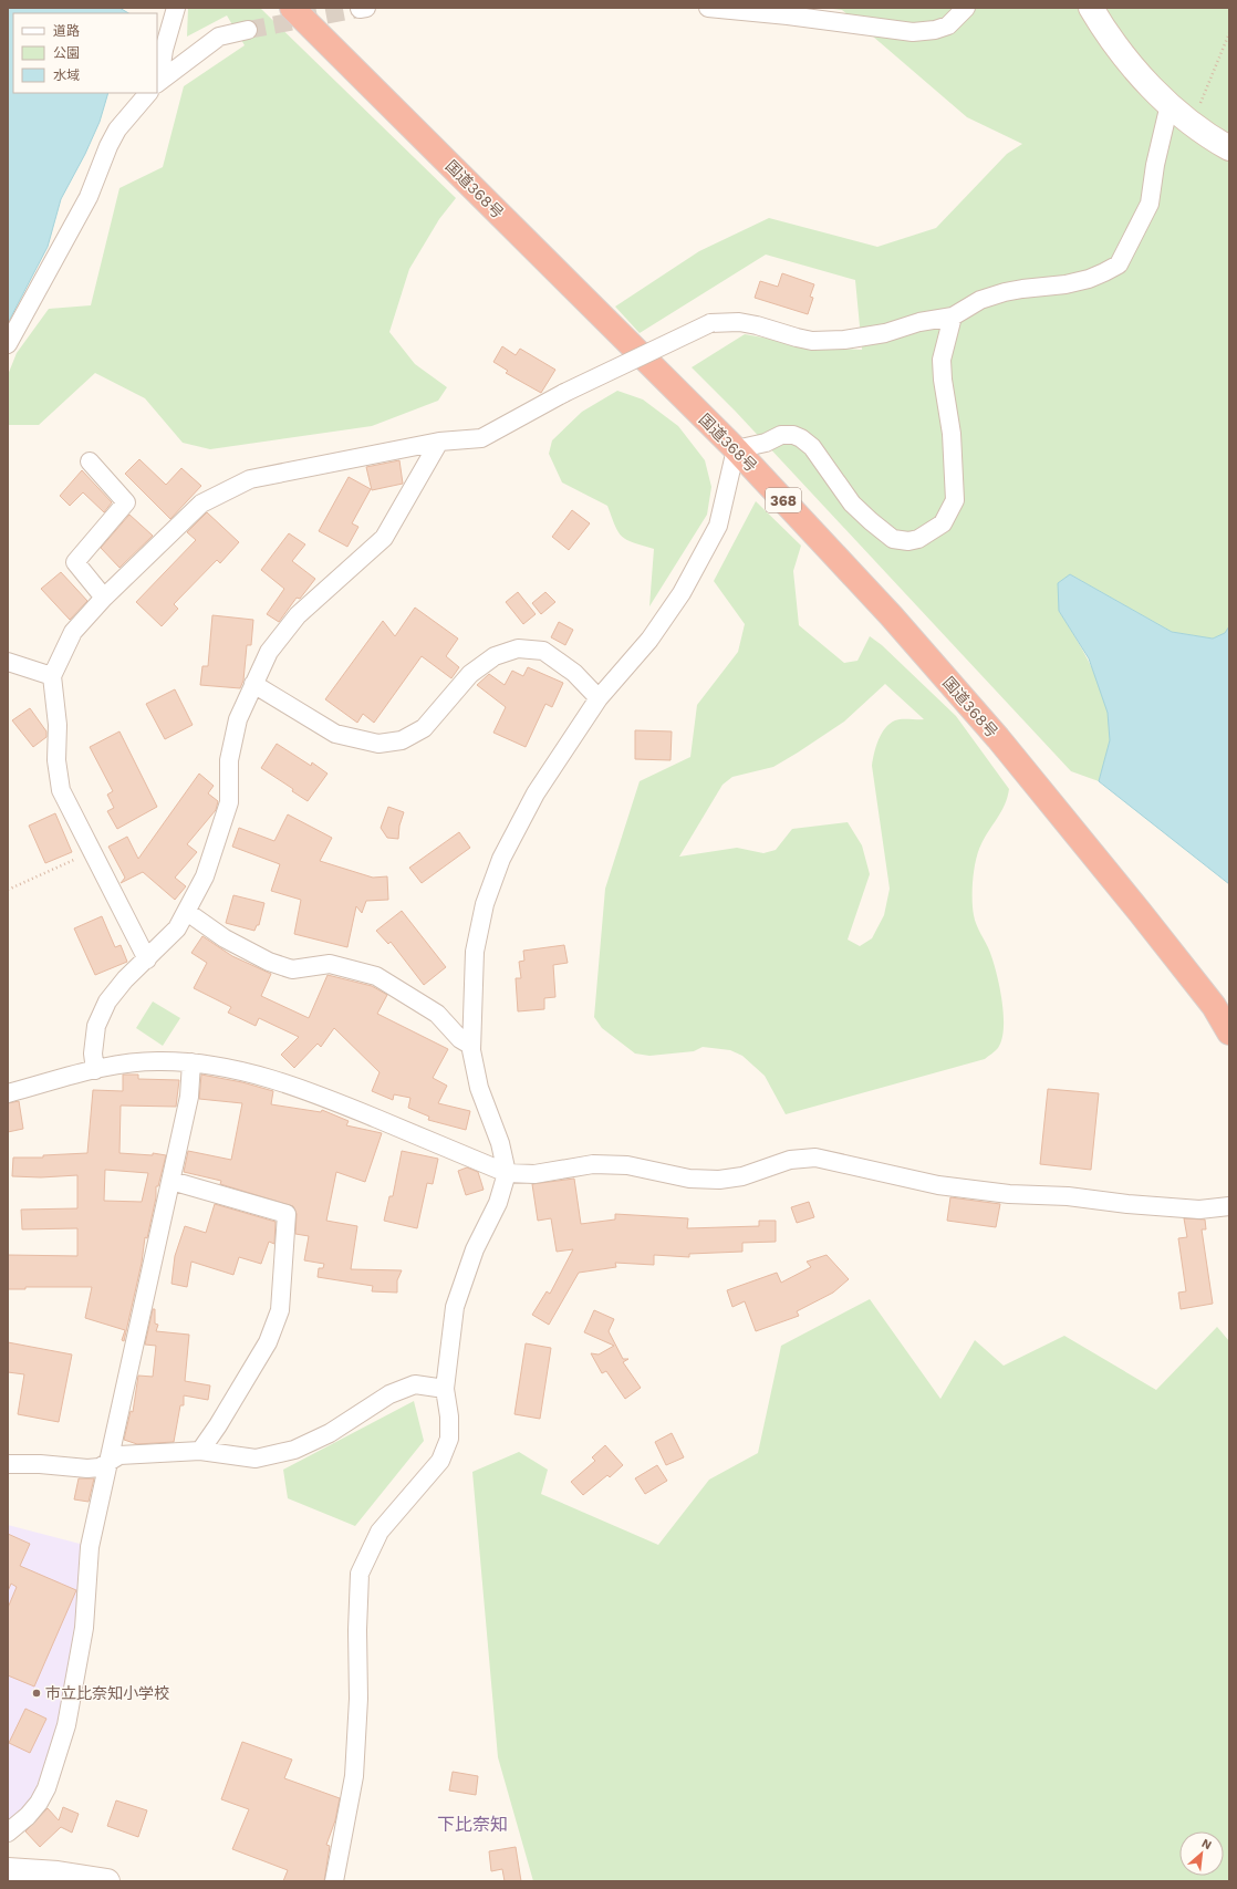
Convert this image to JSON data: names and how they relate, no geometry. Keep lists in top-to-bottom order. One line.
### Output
{"streets":{"highway":["国道368号","368"]},"districts":["下比奈知"],"places":["市立比奈知小学校"],"legend":["道路","公園","水域"],"north":"top right"}
